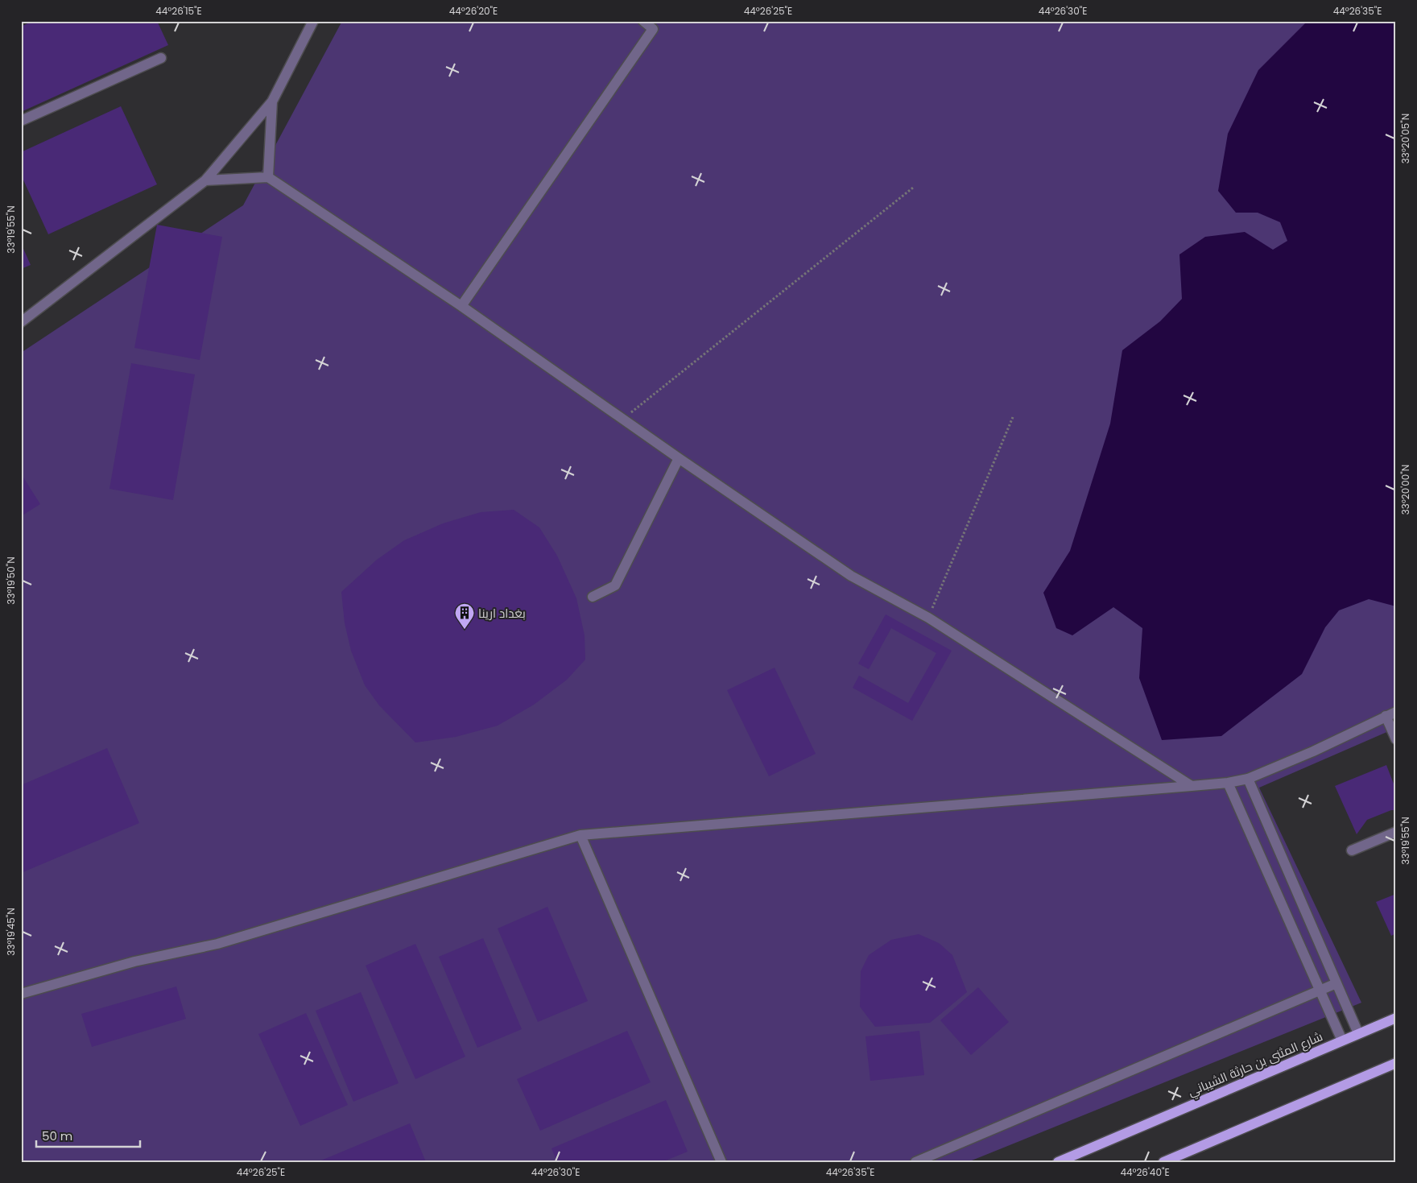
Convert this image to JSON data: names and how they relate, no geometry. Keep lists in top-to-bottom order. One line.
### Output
{"streets":{"main road":["شارع المثنى بن حارثة الشيباني"]},"places":{"building":["بغداد ارينا"]},"scale_bar":"50 m","coordinates":["44°26'15\"E","44°26'20\"E","44°26'25\"E","44°26'30\"E","44°26'35\"E","33°20'05\"N","33°19'55\"N","33°20'00\"N","33°19'50\"N","33°19'45\"N","44°26'40\"E"]}
